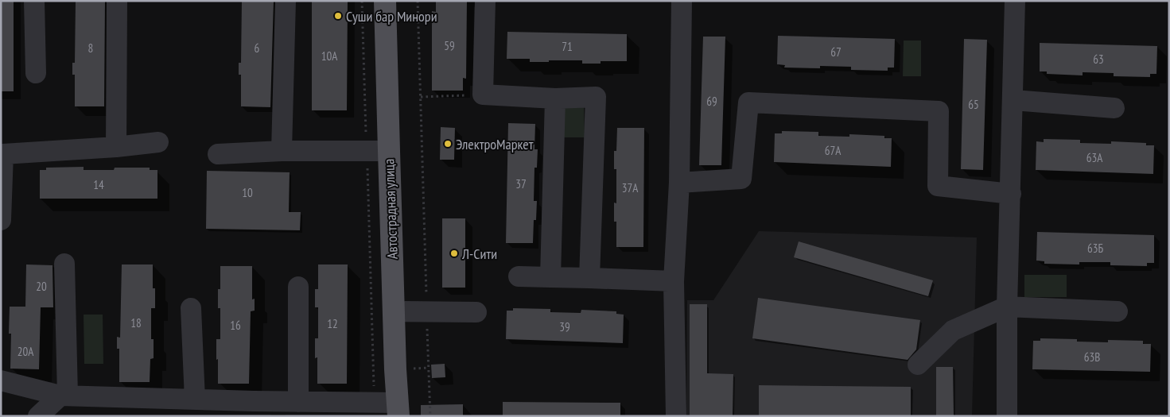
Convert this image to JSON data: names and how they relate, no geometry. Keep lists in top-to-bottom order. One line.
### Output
{"streets":{"main road":["Автострадная улица"]},"places":["Суши бар Минори","ЭлектроМаркет","Л-Сити"],"house_numbers":["59","71","8","6","67","10А","63","69","65","67А","63А","37","14","37А","10","63Б","20","18","12","16","39","20А","63В"]}
